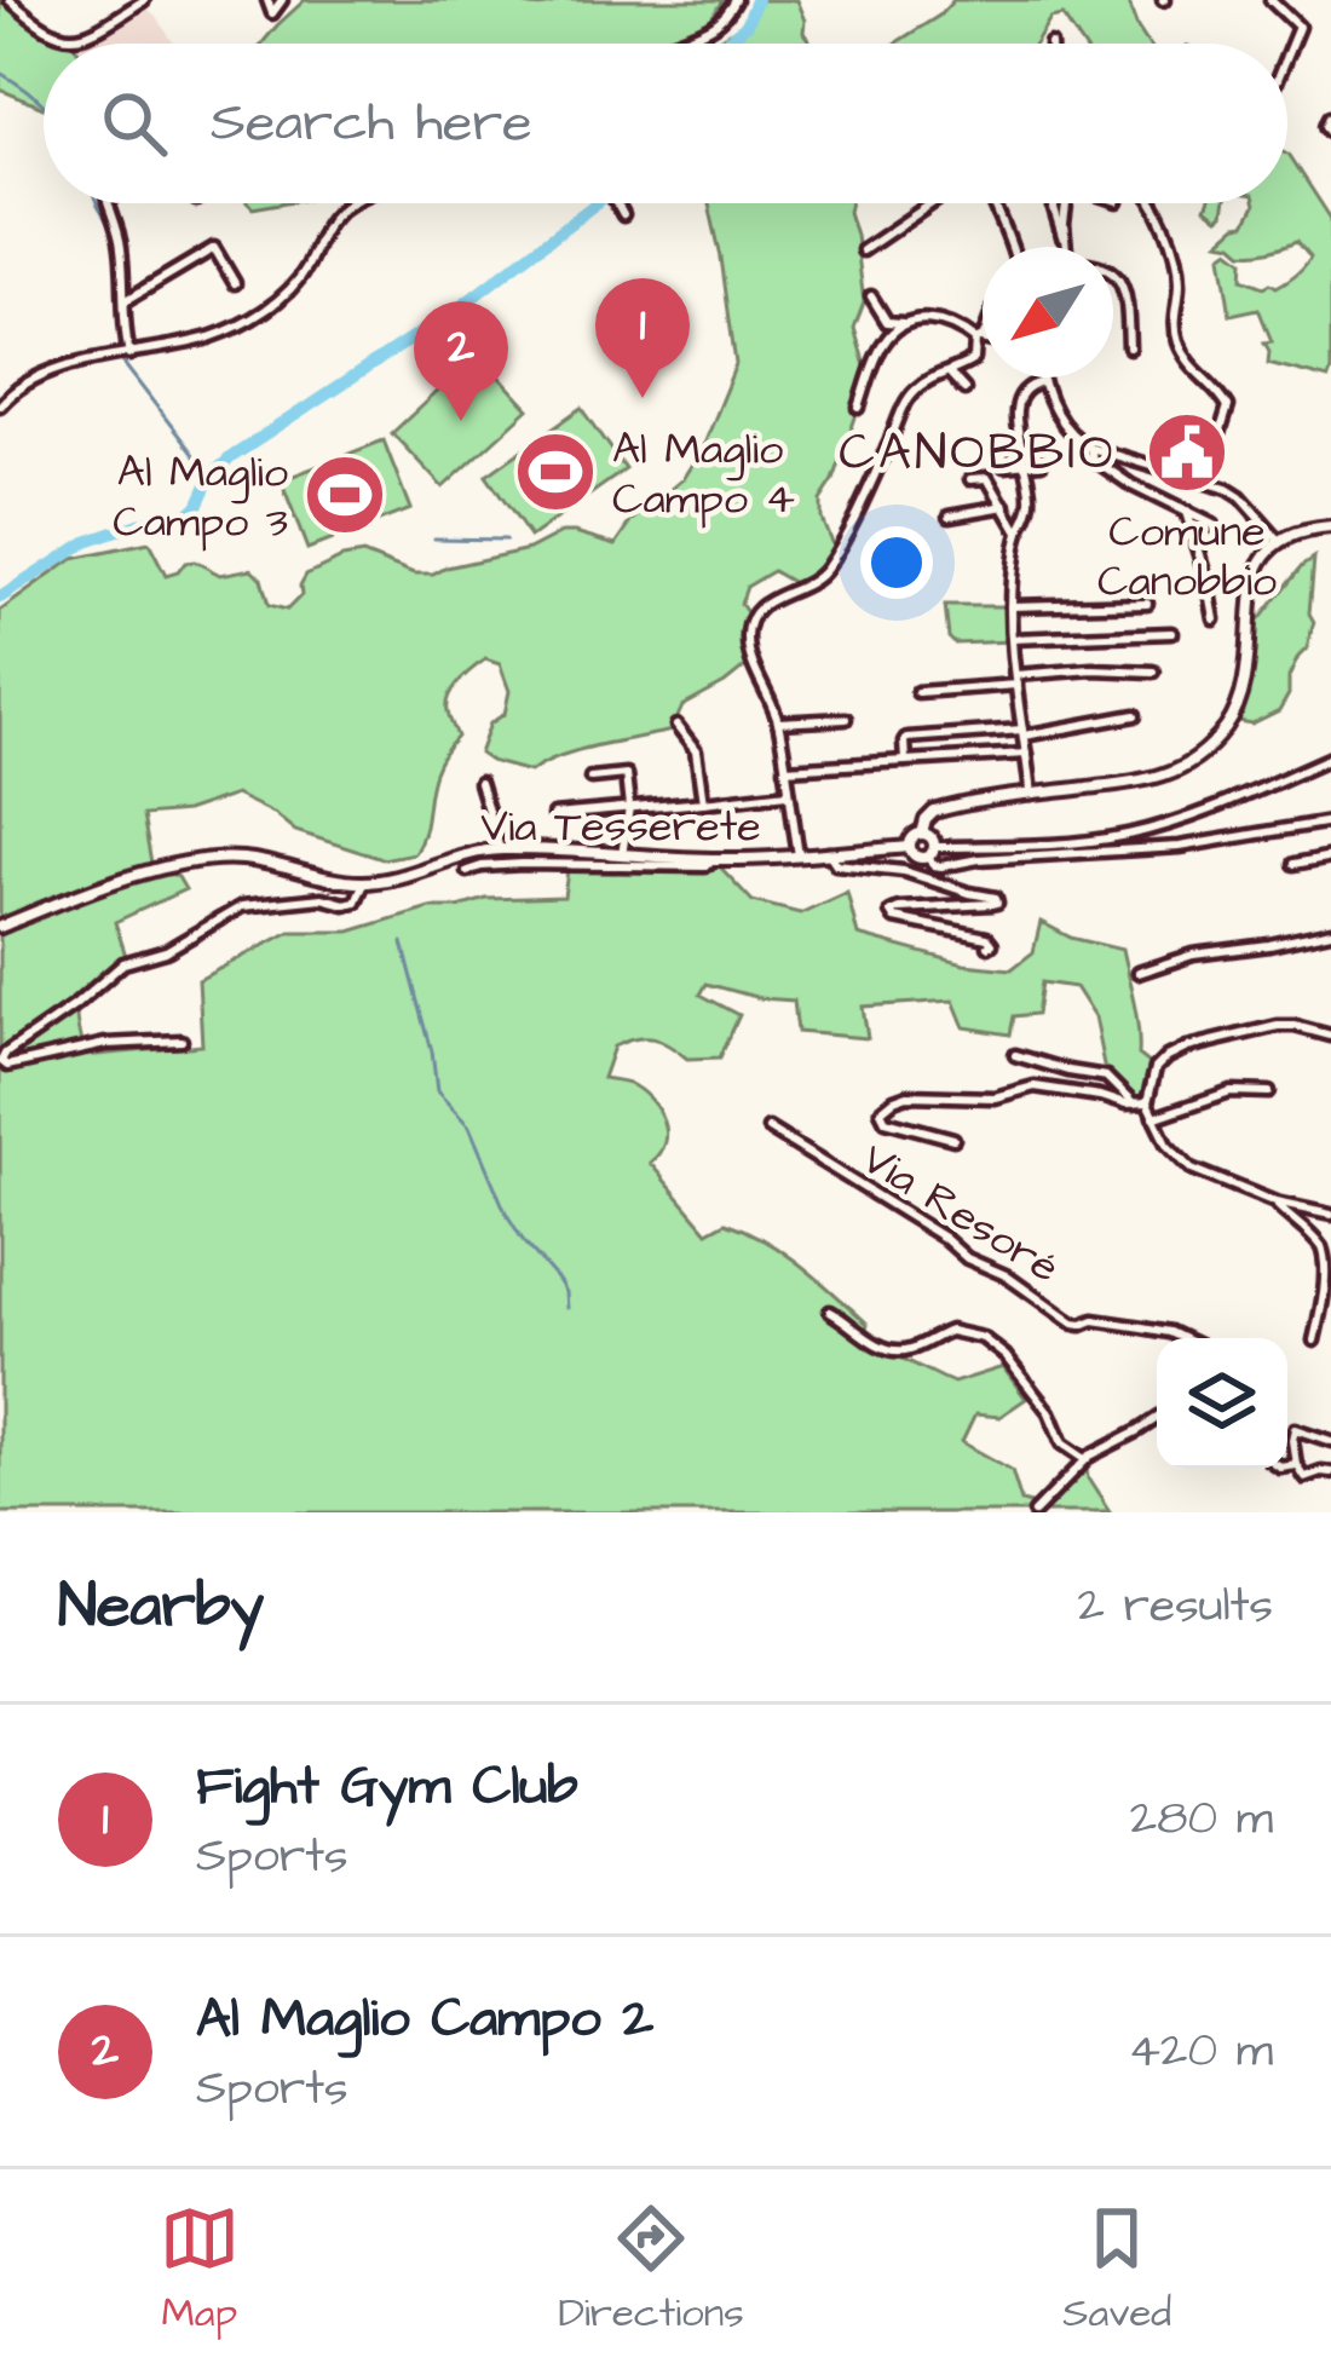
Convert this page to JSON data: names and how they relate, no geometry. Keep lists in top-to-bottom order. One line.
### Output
{"streets":{"main road":["Via Tesserete"],"street":["Via Resoré"]},"districts":["CANOBBIO"],"places":{"public building":["Comune Canobbio"],"sports":["Al Maglio Campo 4","Al Maglio Campo 3"]},"north":"bottom left","page":{"search":"Search here","pins":["1","2"],"heading":["Nearby","2 results"],"list":[{"mark":"1","name":"Fight Gym Club","note":"Sports","value":"280 m"},{"mark":"2","name":"Al Maglio Campo 2","note":"Sports","value":"420 m"}],"nav":["Map","Directions","Saved"]}}
